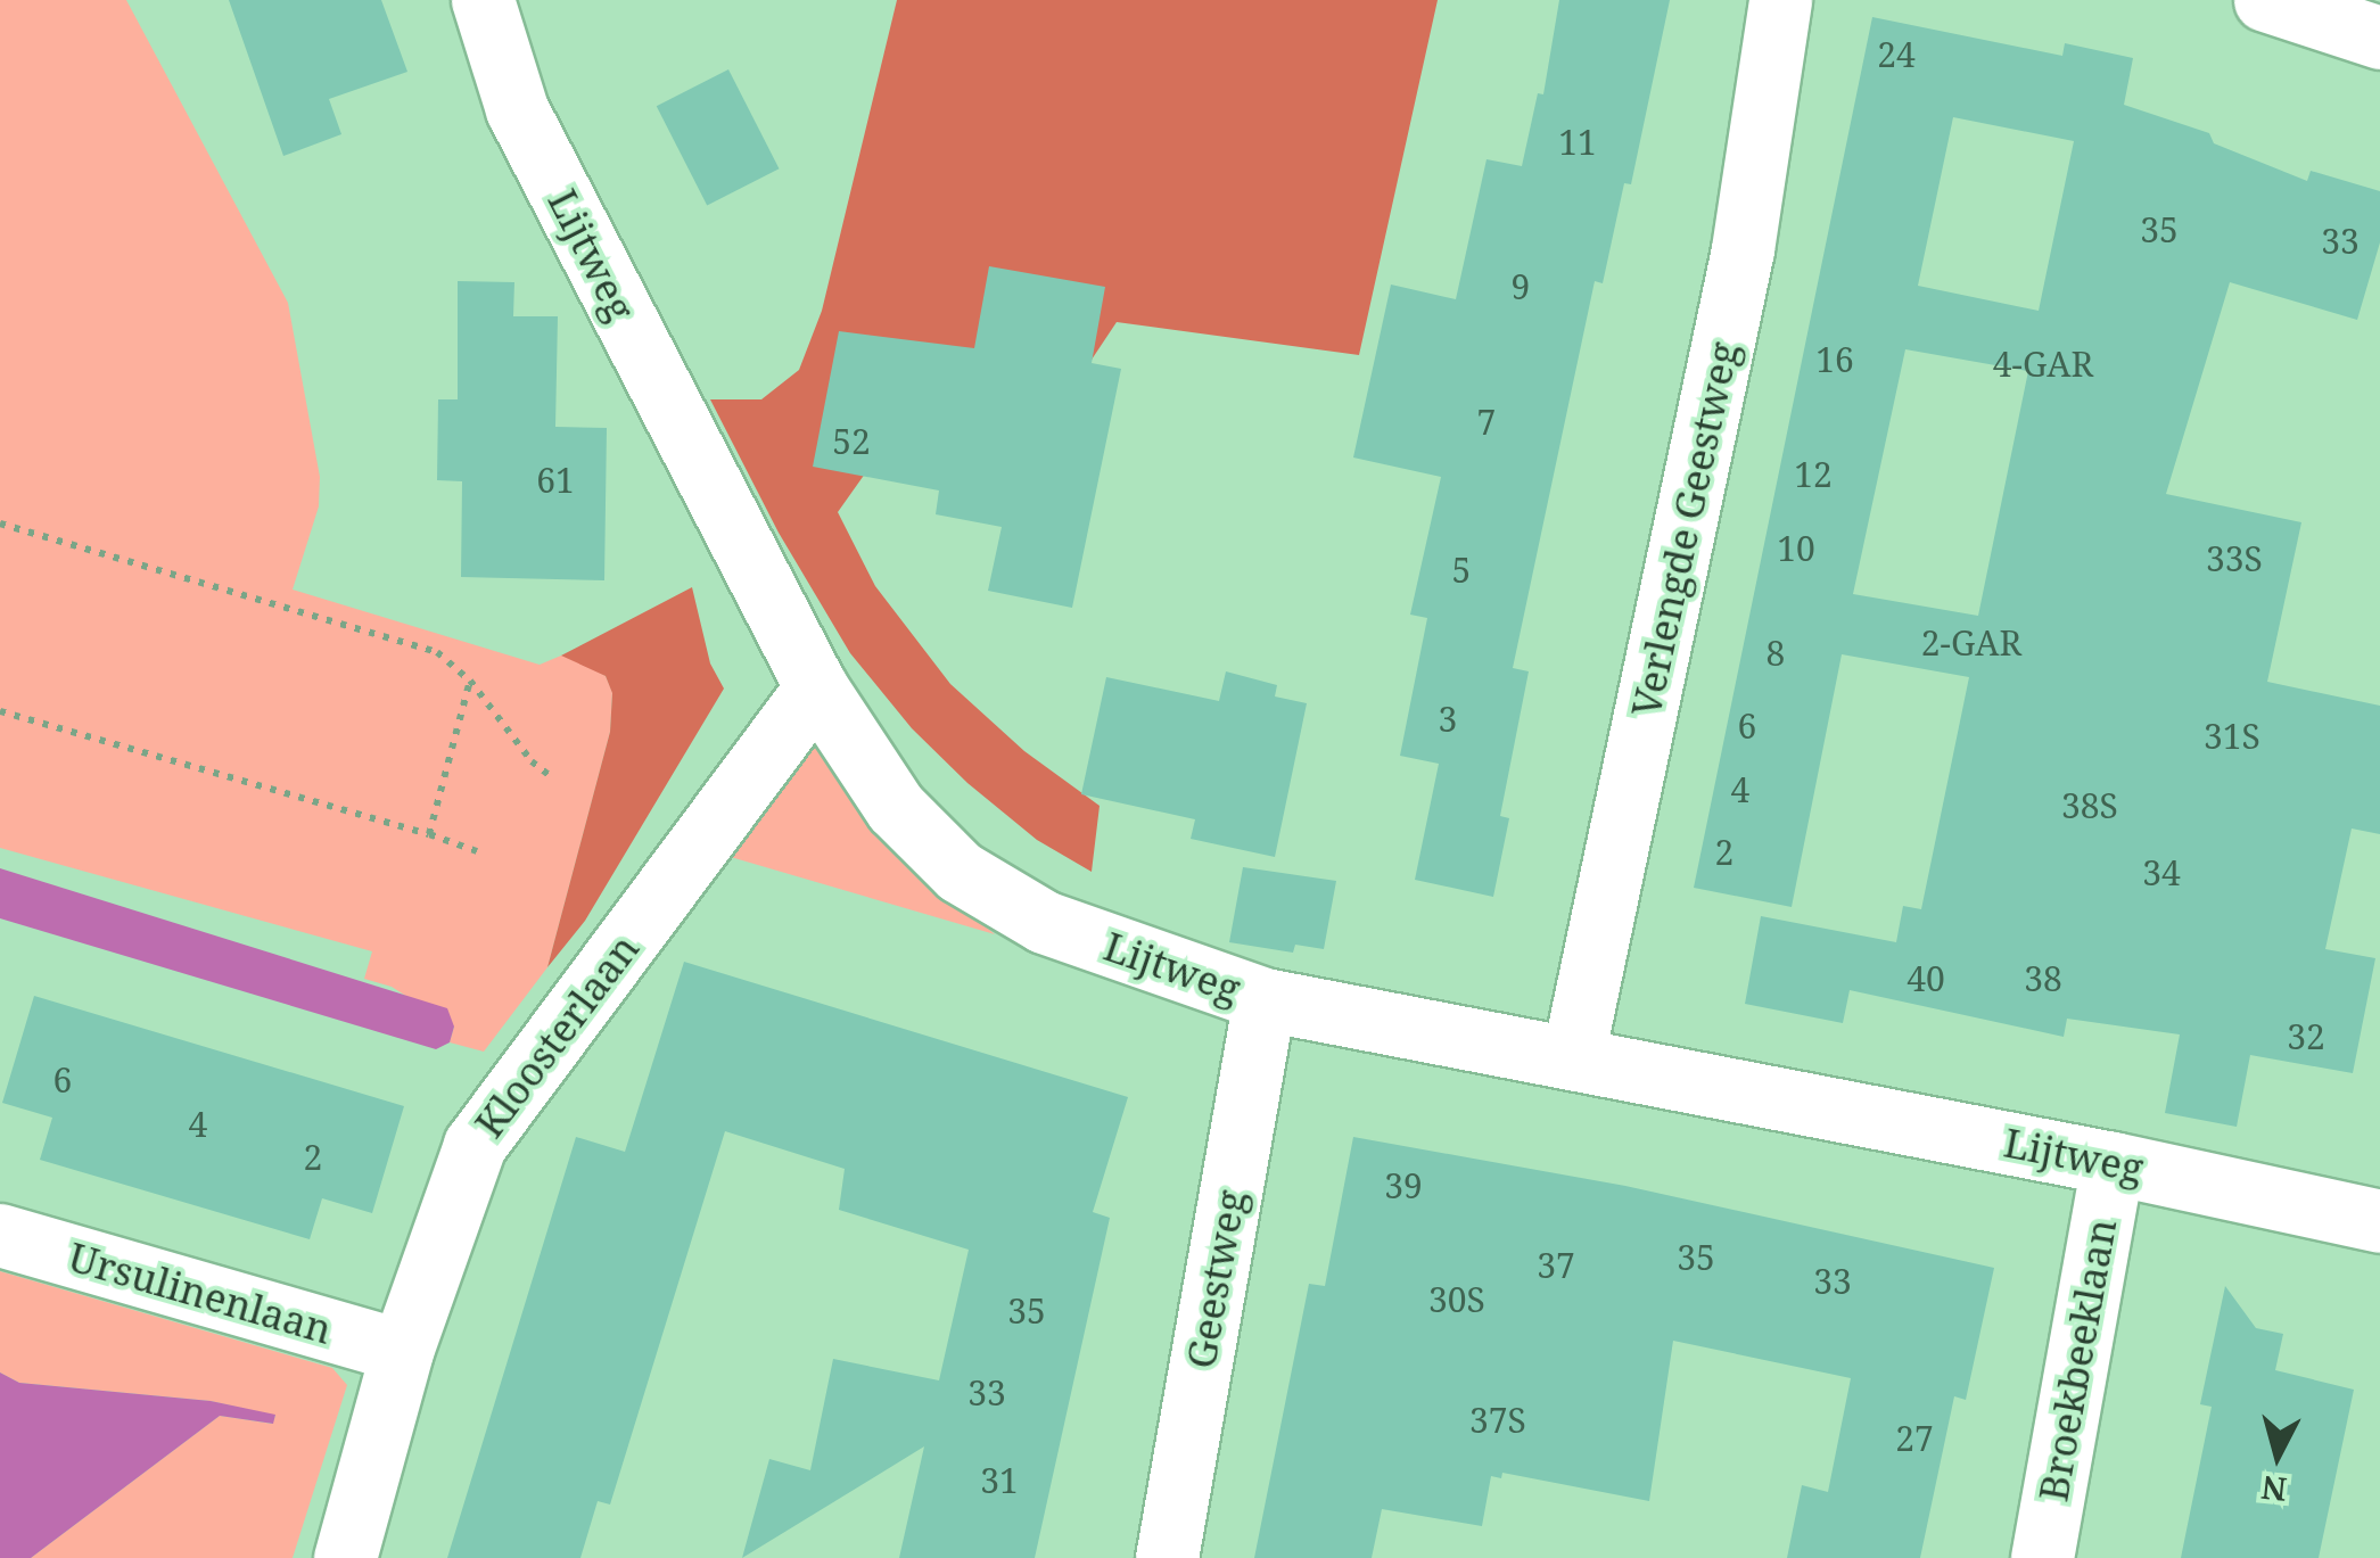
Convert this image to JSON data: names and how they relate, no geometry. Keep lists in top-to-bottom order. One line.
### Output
{"streets":{"street":["Lijtweg","Verlengde Geestweg","Kloosterlaan","Geestweg","Ursulinenlaan","Broekbeeklaan"]},"crossings":[["Lijtweg","Verlengde Geestweg"],["Lijtweg","Kloosterlaan"],["Lijtweg","Geestweg"],["Lijtweg","Broekbeeklaan"],["Kloosterlaan","Ursulinenlaan"]],"house_numbers":["24","11","35","33","9","16","4-GAR","7","52","12","61","10","33S","5","2-GAR","8","3","6","31S","4","38S","2","34","40","38","32","6","4","2","39","35","37","33","30S","35","33","37S","27","31"],"north":"bottom"}
